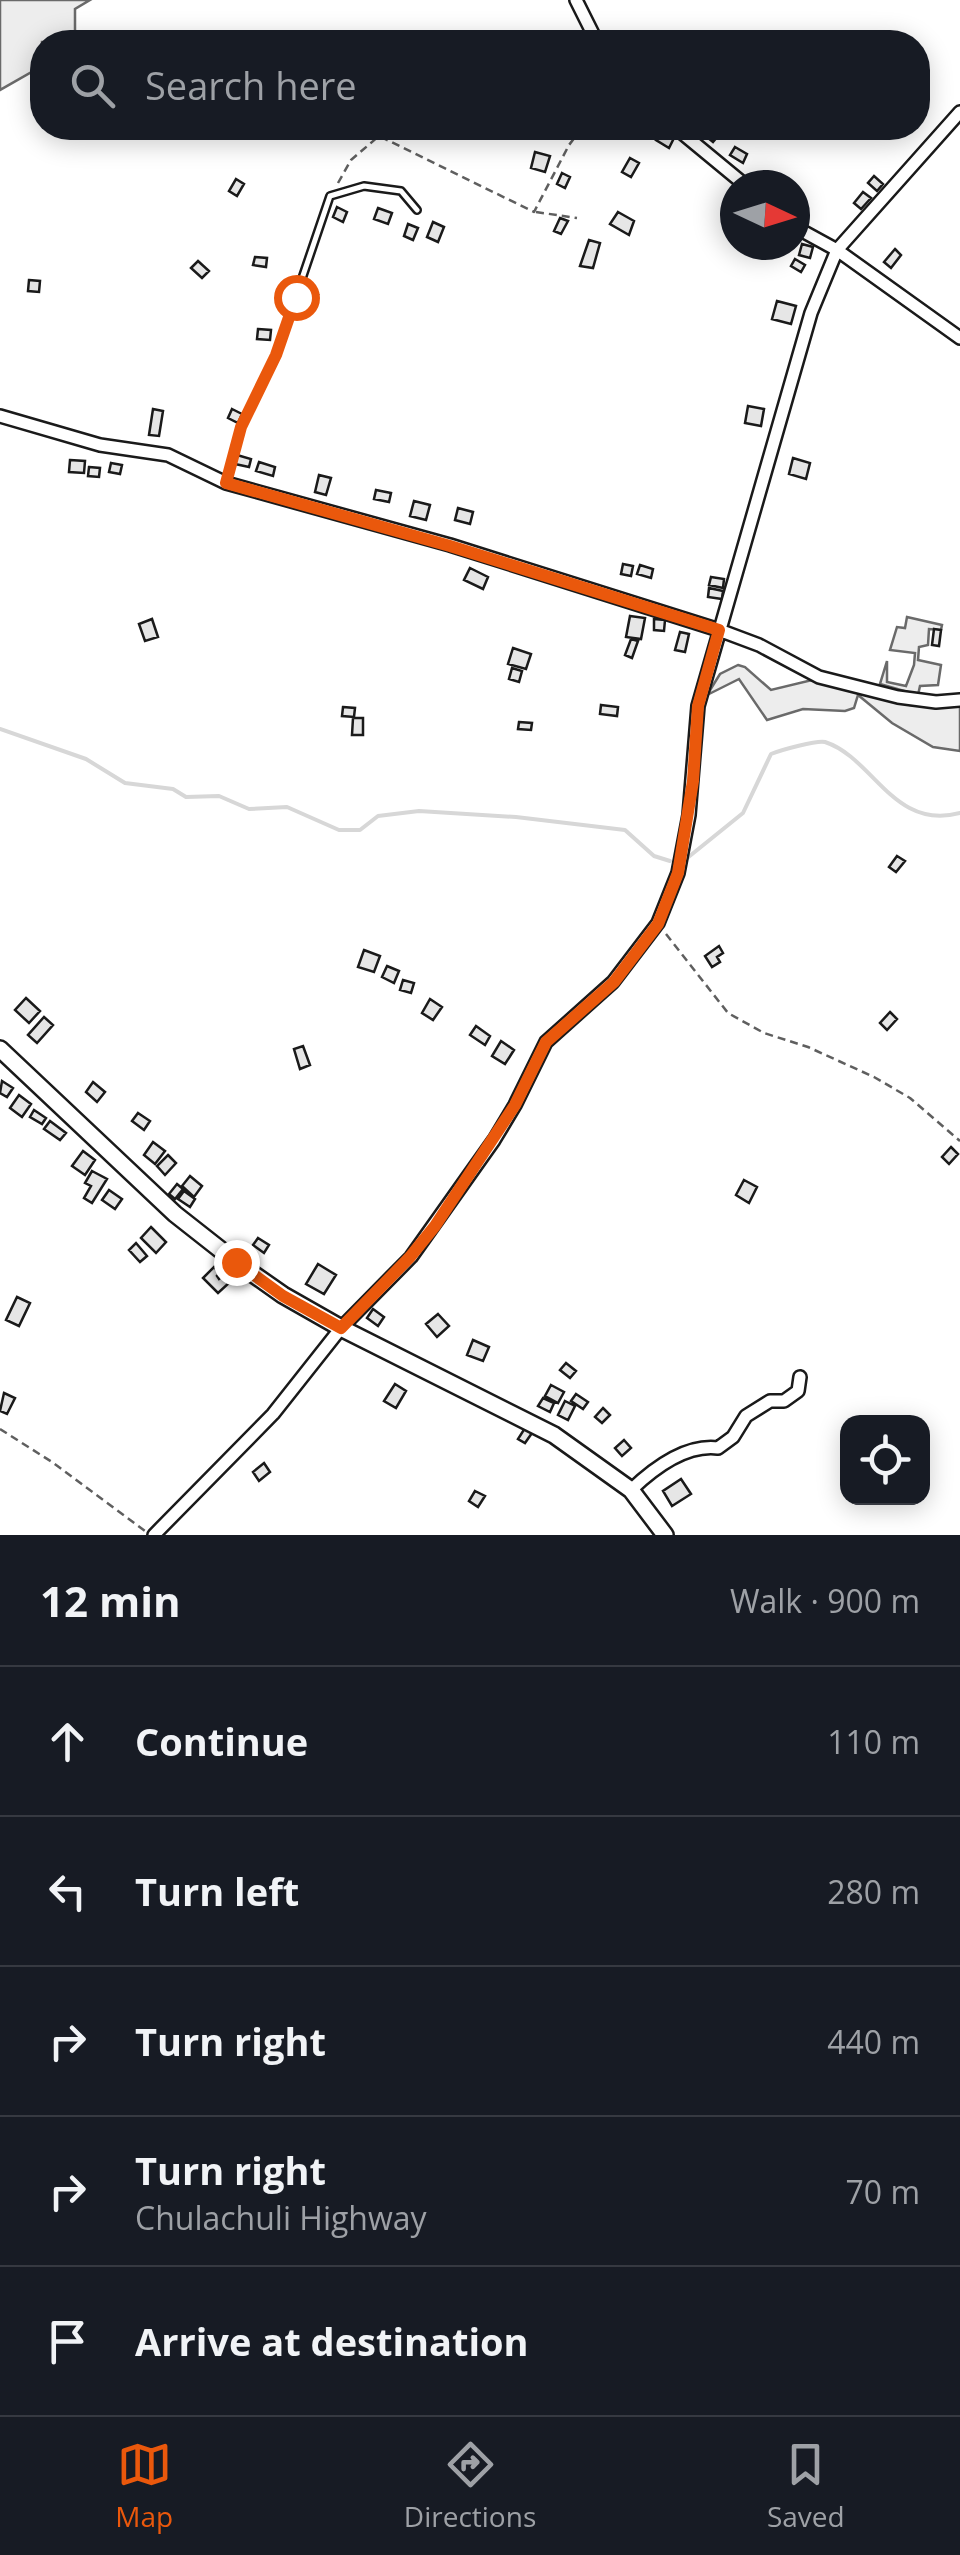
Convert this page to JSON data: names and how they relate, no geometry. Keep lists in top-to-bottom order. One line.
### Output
{"north":"right","page":{"search":"Search here","heading":["12 min","Walk · 900 m"],"list":[["Continue","110 m"],["Turn left","280 m"],["Turn right","440 m"],["Turn right","Chulachuli Highway","70 m"],"Arrive at destination"],"nav":["Map","Directions","Saved"]}}
